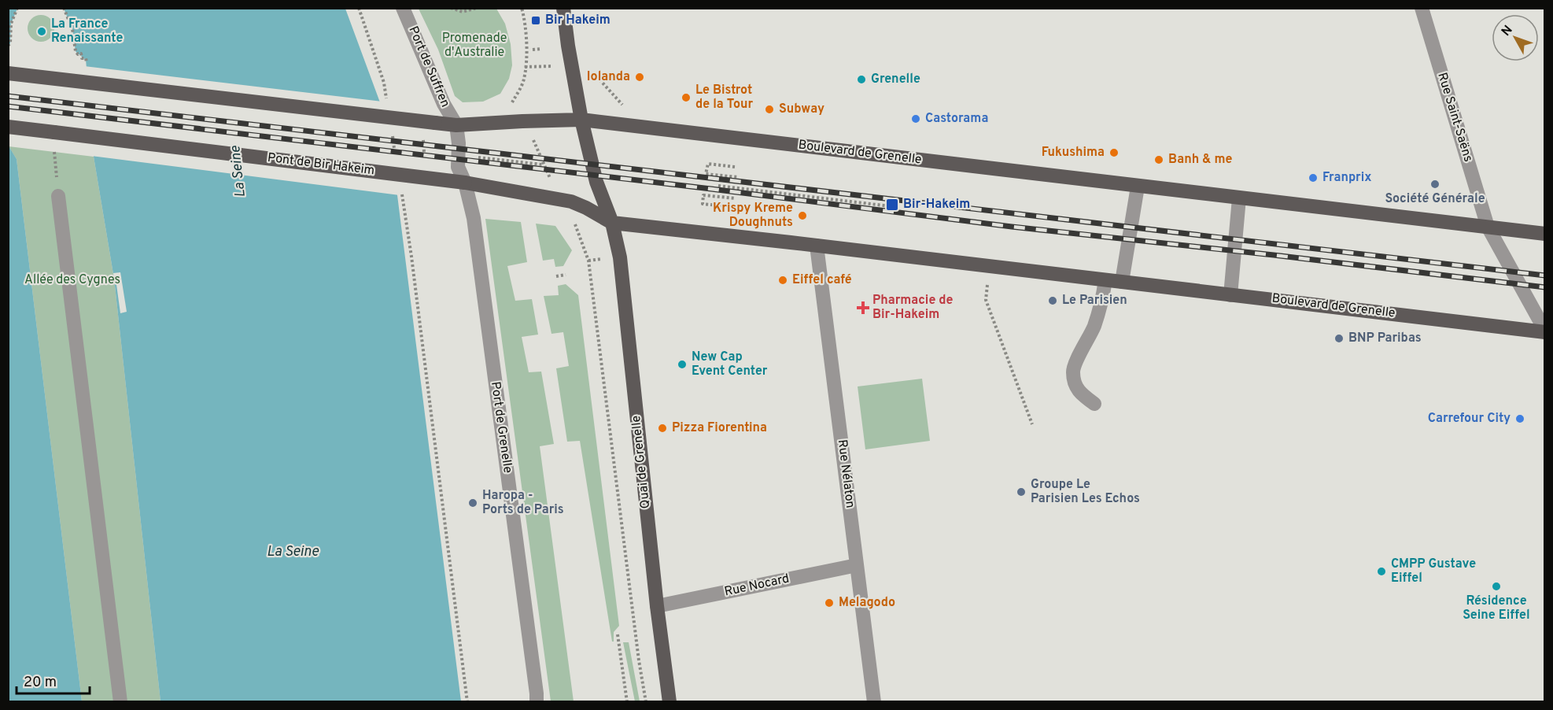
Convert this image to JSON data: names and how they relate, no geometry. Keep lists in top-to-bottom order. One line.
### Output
{"streets":{"main road":["Boulevard de Grenelle","Pont de Bir Hakeim","Quai de Grenelle"],"street":["Port de Suffren","Rue Saint-Saëns","Port de Grenelle","Rue Nélaton","Rue Nocard"]},"crossings":[["Port de Suffren","Boulevard de Grenelle"],["Port de Suffren","Port de Grenelle"],["Rue Saint-Saëns","Boulevard de Grenelle"],["Boulevard de Grenelle","Pont de Bir Hakeim"],["Boulevard de Grenelle","Port de Grenelle"],["Boulevard de Grenelle","Quai de Grenelle"],["Boulevard de Grenelle","Rue Nélaton"],["Pont de Bir Hakeim","Port de Grenelle"],["Pont de Bir Hakeim","Quai de Grenelle"],["Quai de Grenelle","Rue Nocard"],["Rue Nélaton","Rue Nocard"]],"water":["La Seine"],"parks":["Promenade d'Australie","Allée des Cygnes"],"places":{"transit":["Bir Hakeim","Bir-Hakeim"],"other":["La France Renaissante","Iolanda","Grenelle","Le Bistrot de la Tour","Subway","Castorama","Fukushima","Banh & me","Franprix","Société Générale","Krispy Kreme Doughnuts","Eiffel café","Le Parisien","BNP Paribas","New Cap Event Center","Carrefour City","Pizza Fiorentina","Groupe Le Parisien Les Echos","Haropa - Ports de Paris","CMPP Gustave Eiffel","Résidence Seine Eiffel","Melagodo"],"health":["Pharmacie de Bir-Hakeim"]},"scale_bar":"20 m","north":"top left"}
